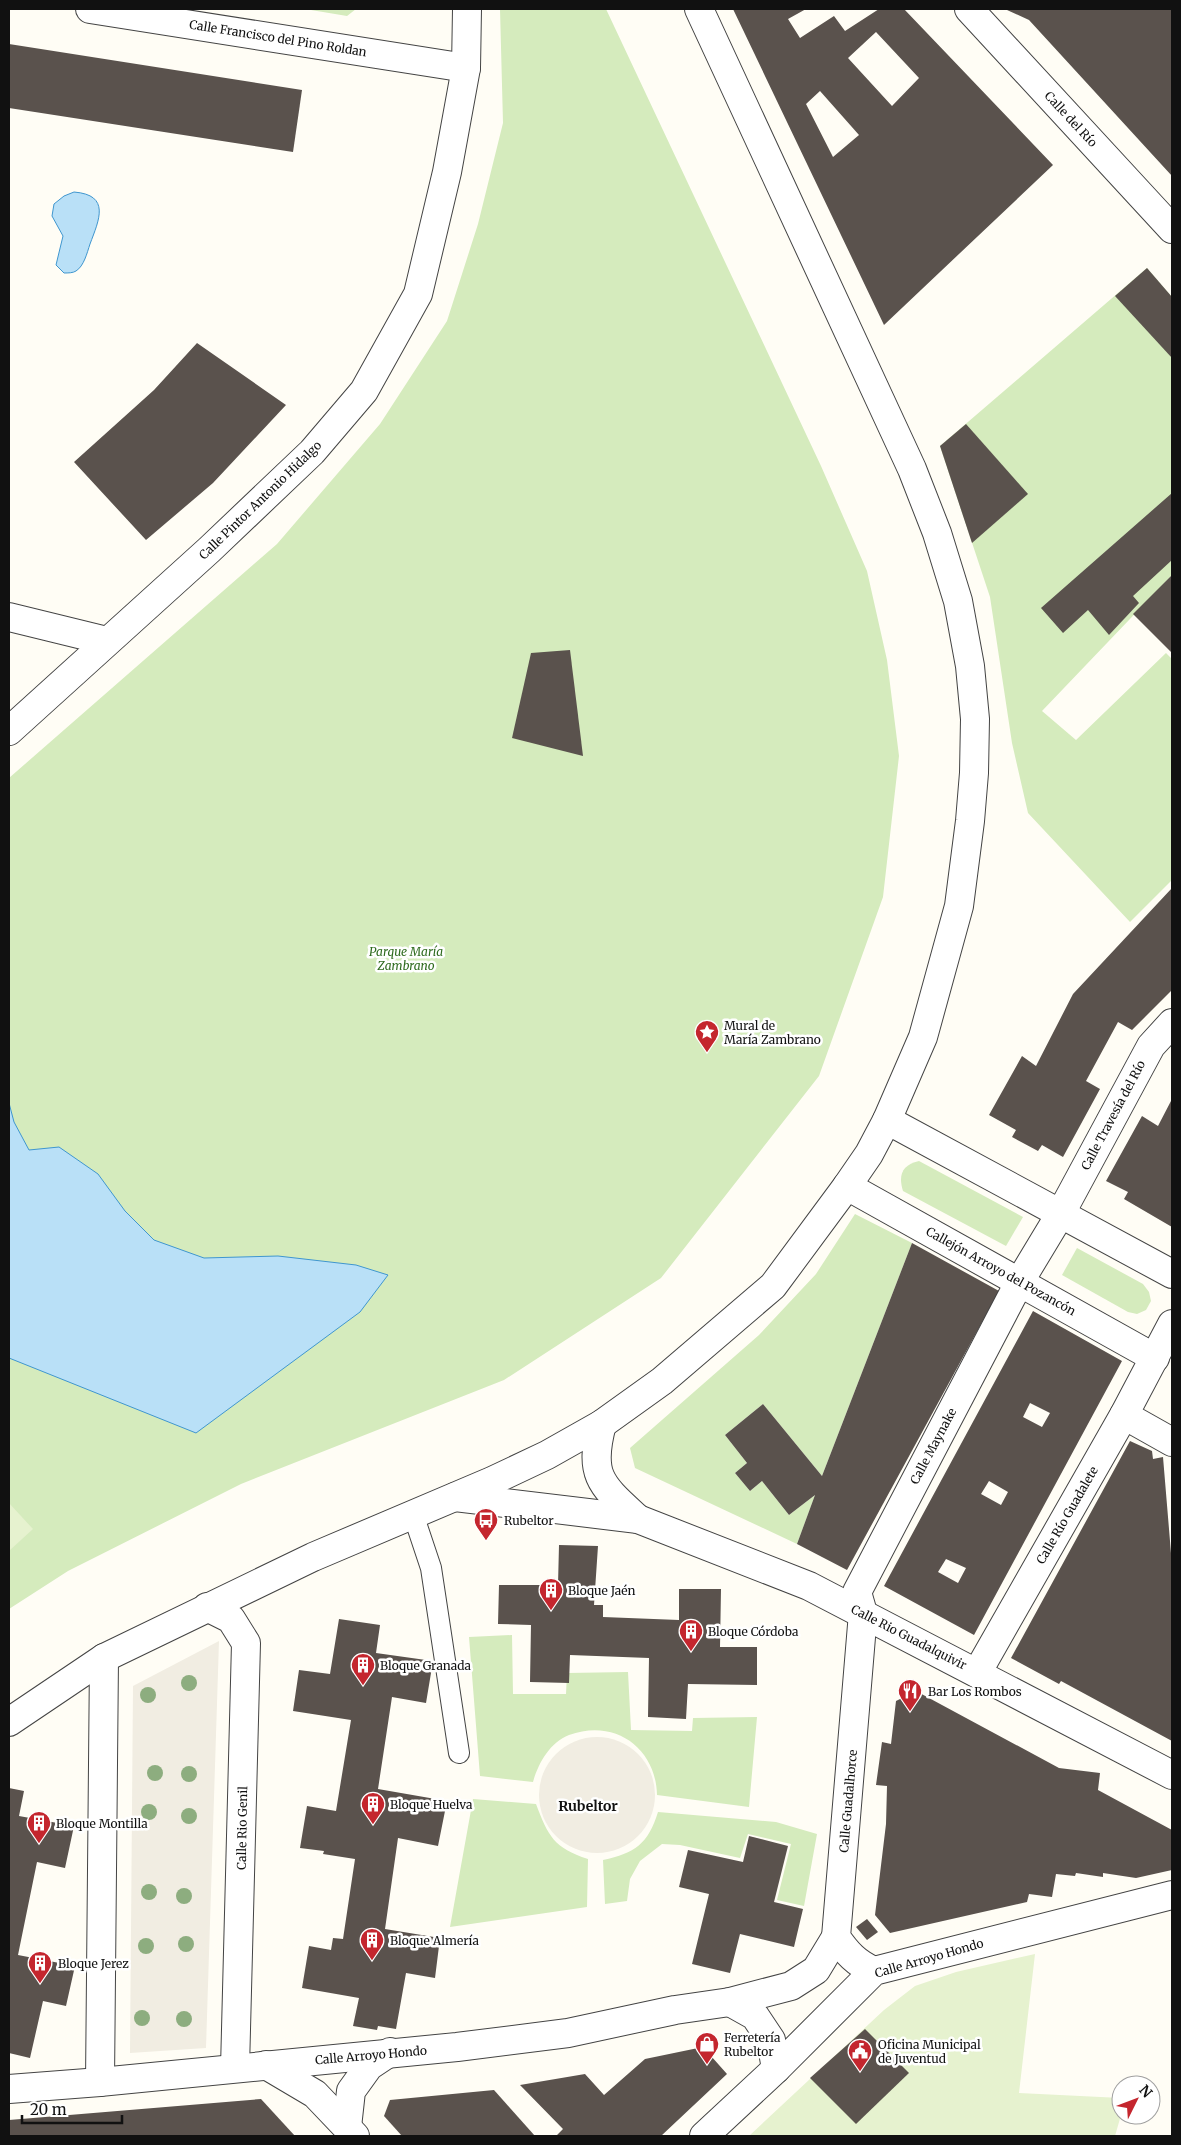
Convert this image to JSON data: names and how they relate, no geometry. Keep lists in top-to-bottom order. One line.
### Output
{"streets":{"street":["Calle Francisco del Pino Roldan","Calle del Río","Calle Pintor Antonio Hidalgo","Calle Travesía del Río","Callejón Arroyo del Pozancón","Calle Maynake","Calle Río Guadalete","Calle Rio Guadalquivir","Calle Guadalhorce","Calle Rio Genil","Calle Arroyo Hondo"]},"crossings":[["Calle Francisco del Pino Roldan","Calle Pintor Antonio Hidalgo"],["Calle Travesía del Río","Callejón Arroyo del Pozancón"],["Calle Travesía del Río","Calle Maynake"],["Callejón Arroyo del Pozancón","Calle Maynake"],["Callejón Arroyo del Pozancón","Calle Río Guadalete"],["Calle Maynake","Calle Rio Guadalquivir"],["Calle Maynake","Calle Guadalhorce"],["Calle Río Guadalete","Calle Rio Guadalquivir"],["Calle Rio Guadalquivir","Calle Guadalhorce"],["Calle Guadalhorce","Calle Arroyo Hondo"],["Calle Rio Genil","Calle Arroyo Hondo"]],"districts":["Rubeltor"],"parks":["Parque María Zambrano"],"places":{"place":["Mural de María Zambrano"],"bus stop":["Rubeltor"],"building":["Bloque Jaén","Bloque Córdoba","Bloque Granada","Bloque Huelva","Bloque Montilla","Bloque Almería","Bloque Jerez"],"restaurant":["Bar Los Rombos"],"shop":["Ferretería Rubeltor"],"public building":["Oficina Municipal de Juventud"]},"scale_bar":"20 m","north":"top right"}
